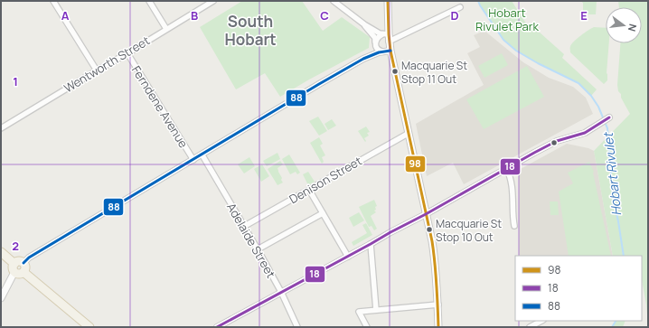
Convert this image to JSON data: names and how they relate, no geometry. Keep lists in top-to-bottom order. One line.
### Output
{"streets":{"street":["Wentworth Street","Ferndene Avenue","Denison Street","Adelaide Street"]},"crossings":[["Wentworth Street","Ferndene Avenue"],["Denison Street","Adelaide Street"]],"districts":["South Hobart"],"water":["Hobart Rivulet"],"parks":["Hobart Rivulet Park"],"places":["Macquarie St Stop 11 Out","Macquarie St Stop 10 Out"],"lines":["transit line 98","transit line 88","transit line 18"],"legend":["98","18","88"],"north":"right","grid":{"columns":["A","B","C","D","E"],"rows":["1","2"]}}
